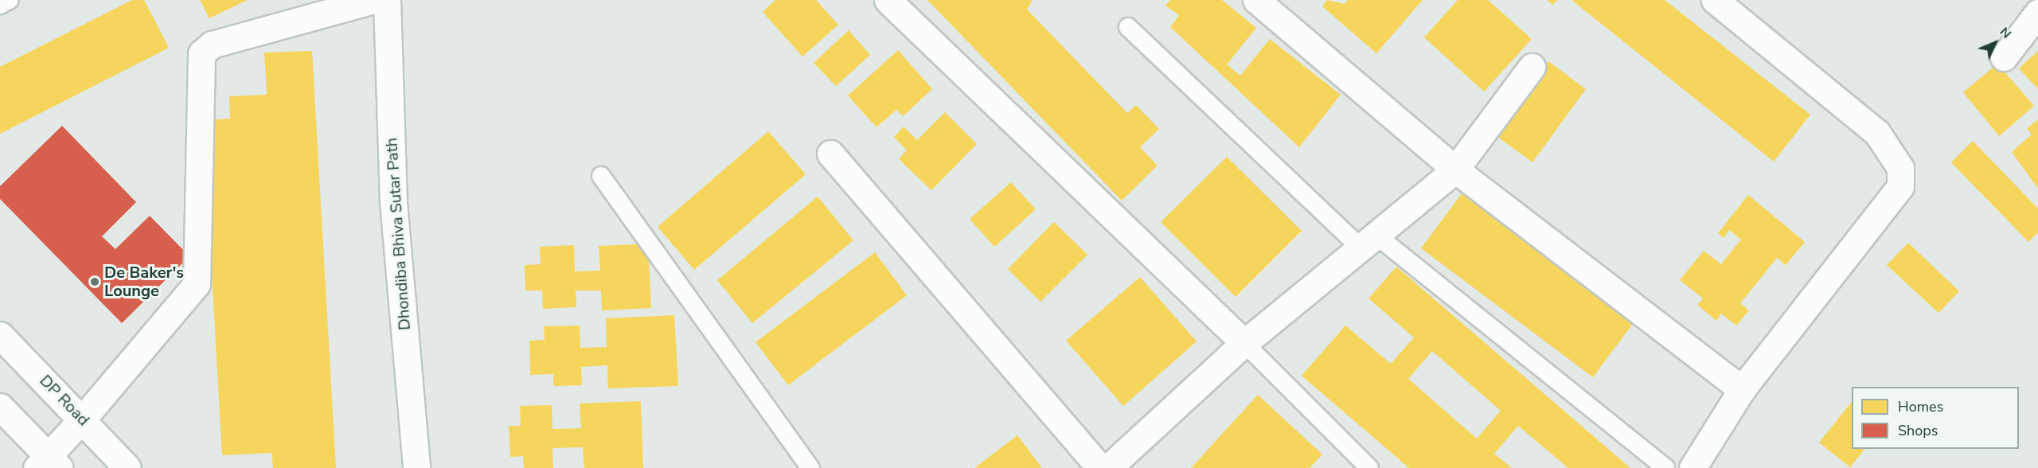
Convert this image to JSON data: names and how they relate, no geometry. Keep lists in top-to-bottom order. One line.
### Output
{"streets":{"street":["Dhondiba Bhiva Sutar Path","DP Road"]},"places":["De Baker's Lounge"],"legend":["Homes","Shops"],"north":"top right"}
